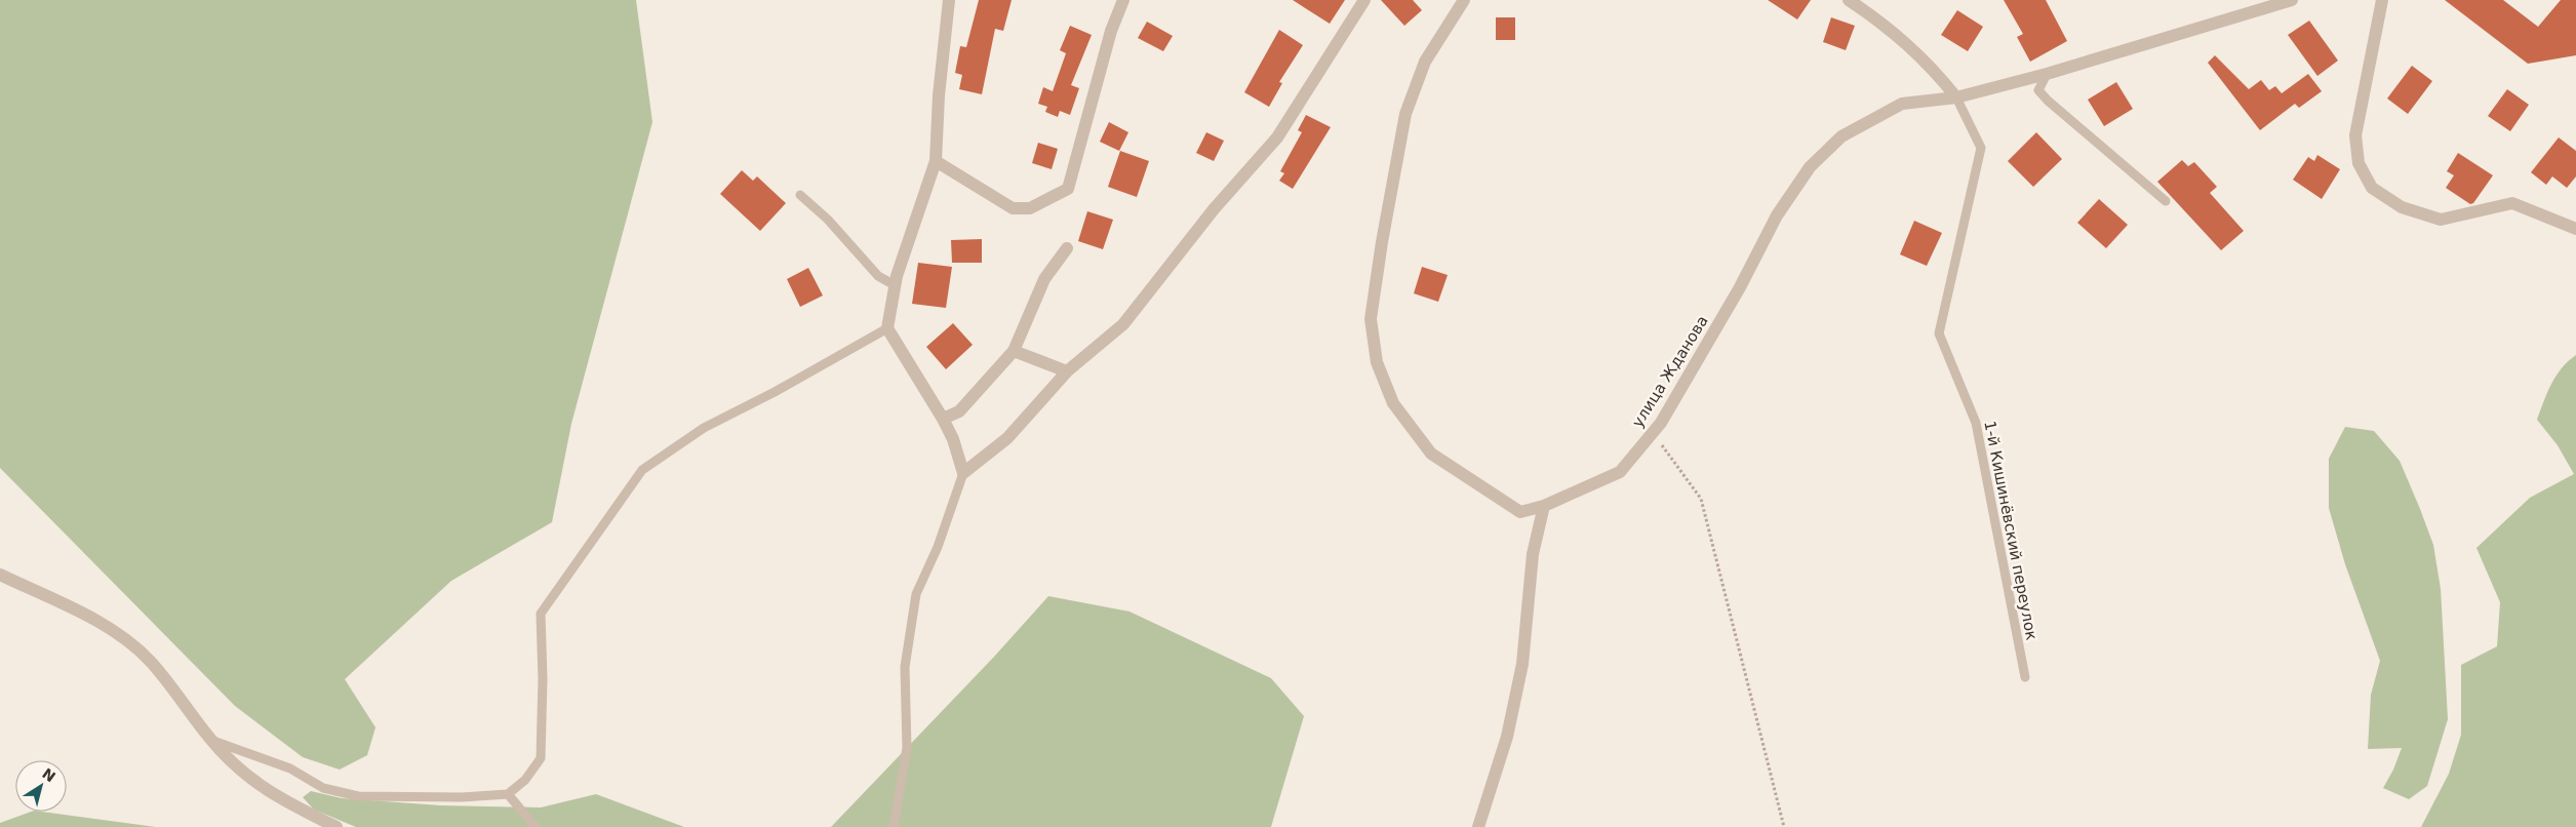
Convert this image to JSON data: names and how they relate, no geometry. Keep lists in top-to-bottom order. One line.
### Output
{"streets":{"street":["улица Жданова"],"lane":["1-й Кишинёвский переулок"]},"crossings":[["улица Жданова","1-й Кишинёвский переулок"]],"north":"top right"}
